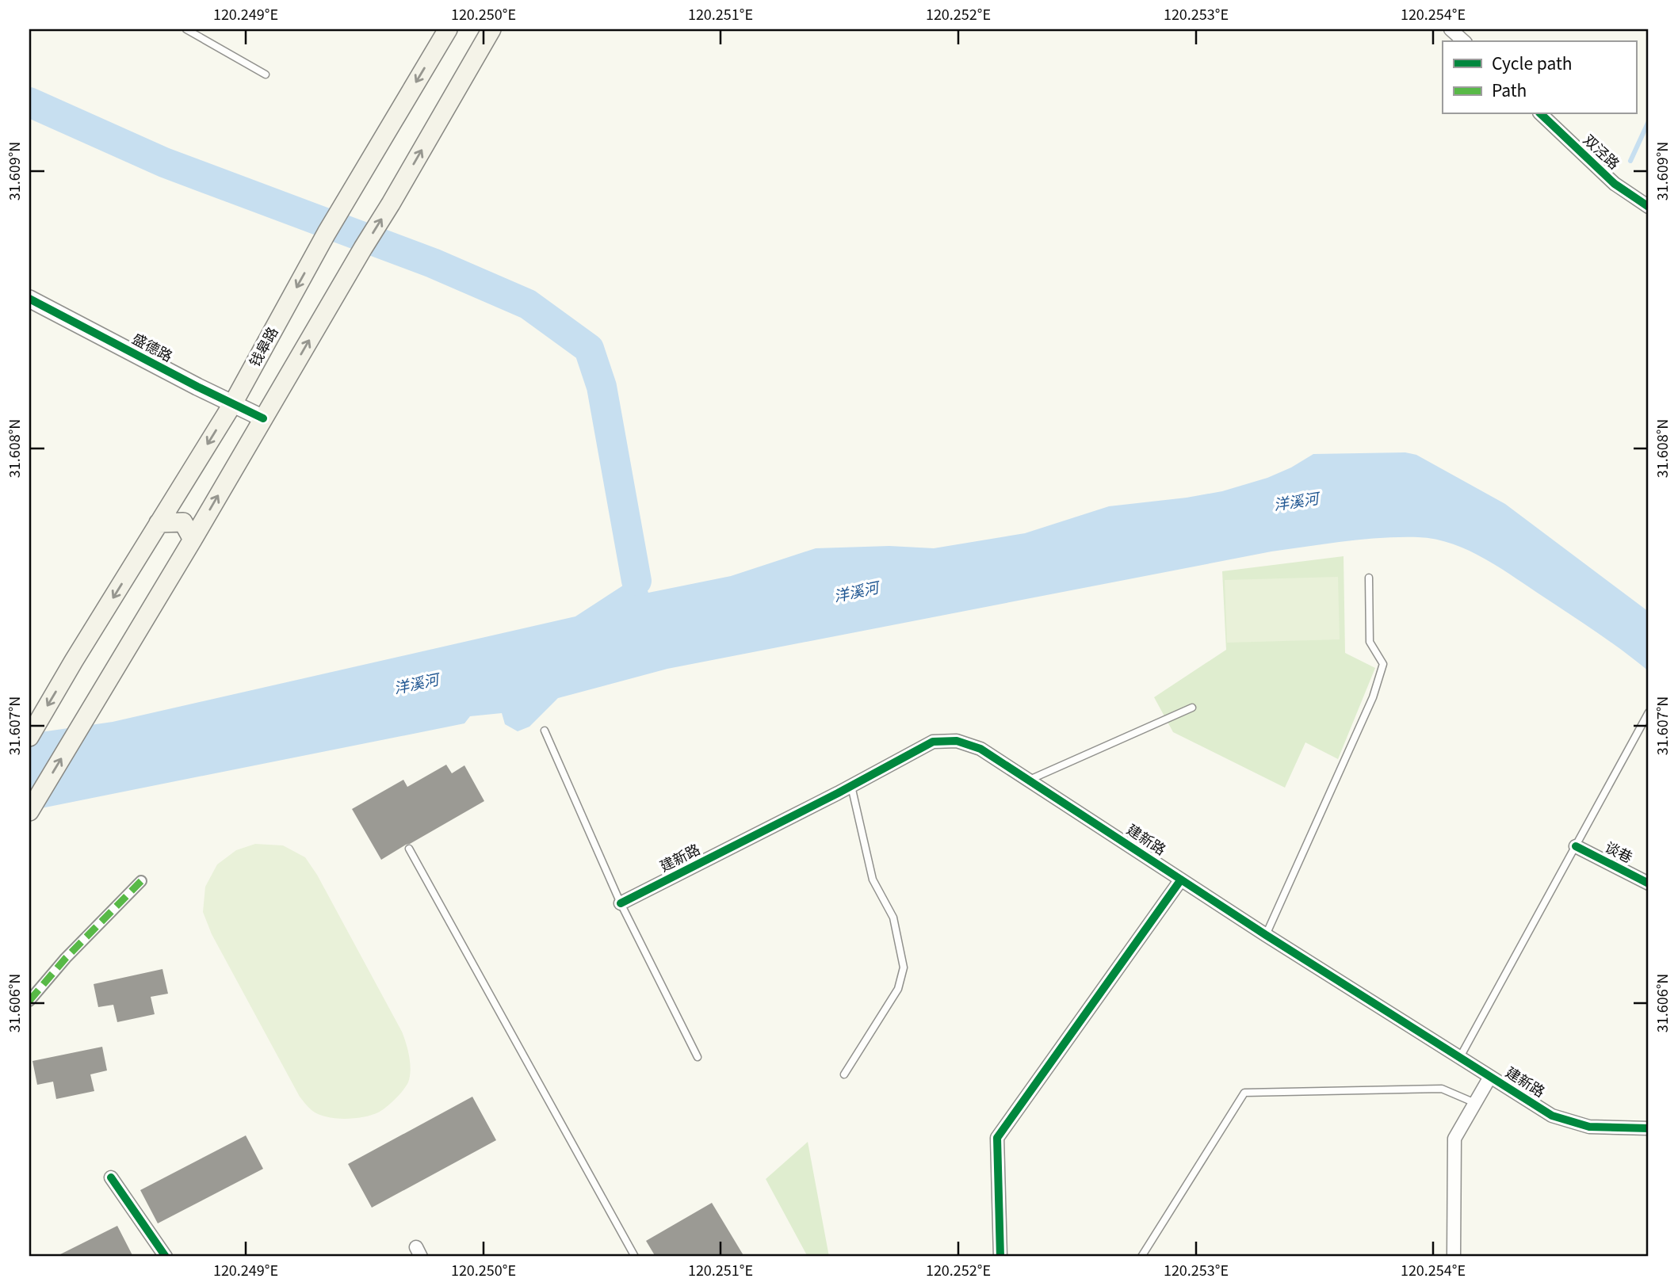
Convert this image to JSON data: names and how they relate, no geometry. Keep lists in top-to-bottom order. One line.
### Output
{"streets":{"main road":["钱皋路"],"street":["双泾路","盛德路","建新路","谈巷"]},"crossings":[["钱皋路","盛德路"]],"water":["洋溪河"],"legend":["Cycle path","Path"],"coordinates":["120.249°E","120.250°E","120.251°E","120.252°E","120.253°E","120.254°E","31.609°N","31.608°N","31.607°N","31.606°N"]}
